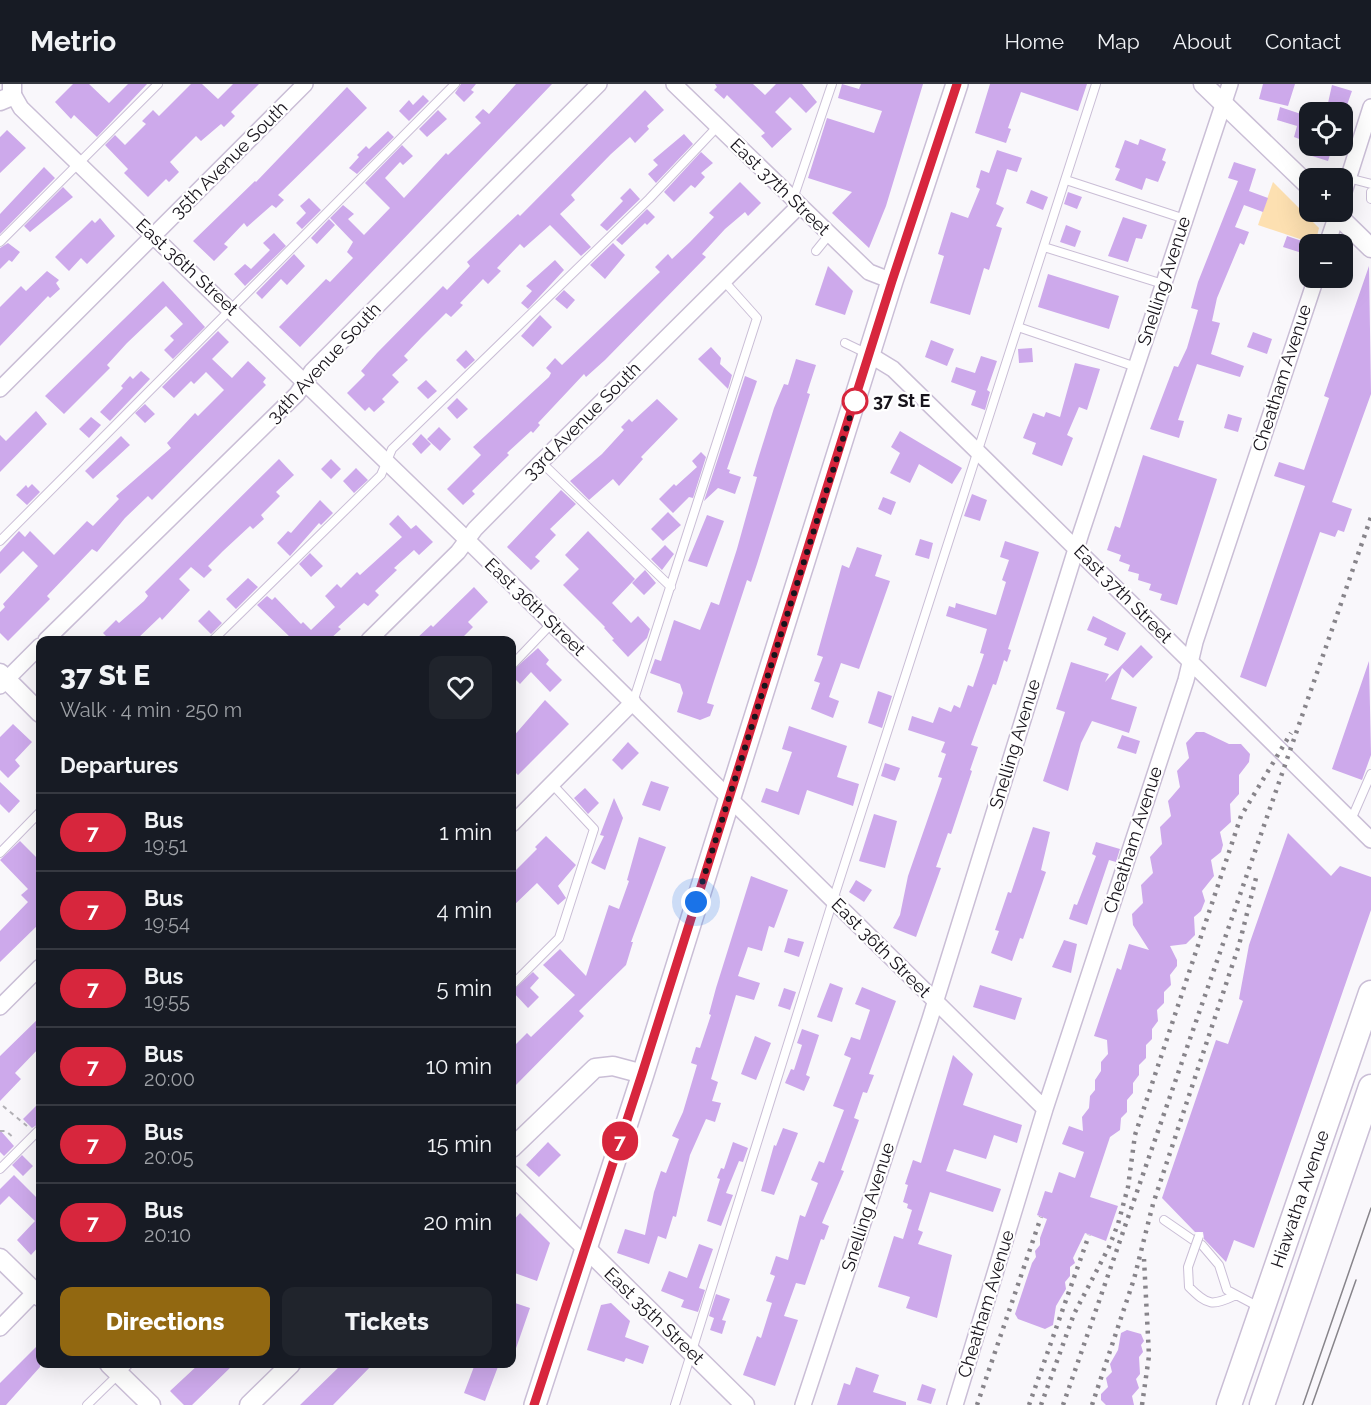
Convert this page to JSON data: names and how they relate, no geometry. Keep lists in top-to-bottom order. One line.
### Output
{"streets":{"highway":["Hiawatha Avenue"],"street":["35th Avenue South","East 37th Street","East 36th Street","Snelling Avenue","34th Avenue South","Cheatham Avenue","33rd Avenue South","East 35th Street"]},"crossings":[["35th Avenue South","East 36th Street"],["East 37th Street","Snelling Avenue"],["East 37th Street","Cheatham Avenue"],["East 37th Street","33rd Avenue South"],["East 36th Street","Snelling Avenue"],["East 36th Street","34th Avenue South"],["East 36th Street","Cheatham Avenue"],["East 36th Street","33rd Avenue South"]],"places":["37 St E"],"lines":["bus line 7"],"page":{"header":"Metrio","nav":["Home","Map","About","Contact"],"on_map":"7","map_buttons":["+","−"],"heading":[["37 St E","Walk · 4 min · 250 m"],"Departures"],"list":[{"mark":"7","name":"Bus","note":"19:51","value":"1 min"},{"mark":"7","name":"Bus","note":"19:54","value":"4 min"},{"mark":"7","name":"Bus","note":"19:55","value":"5 min"},{"mark":"7","name":"Bus","note":"20:00","value":"10 min"},{"mark":"7","name":"Bus","note":"20:05","value":"15 min"},{"mark":"7","name":"Bus","note":"20:10","value":"20 min"}],"buttons":["Directions","Tickets"]}}
